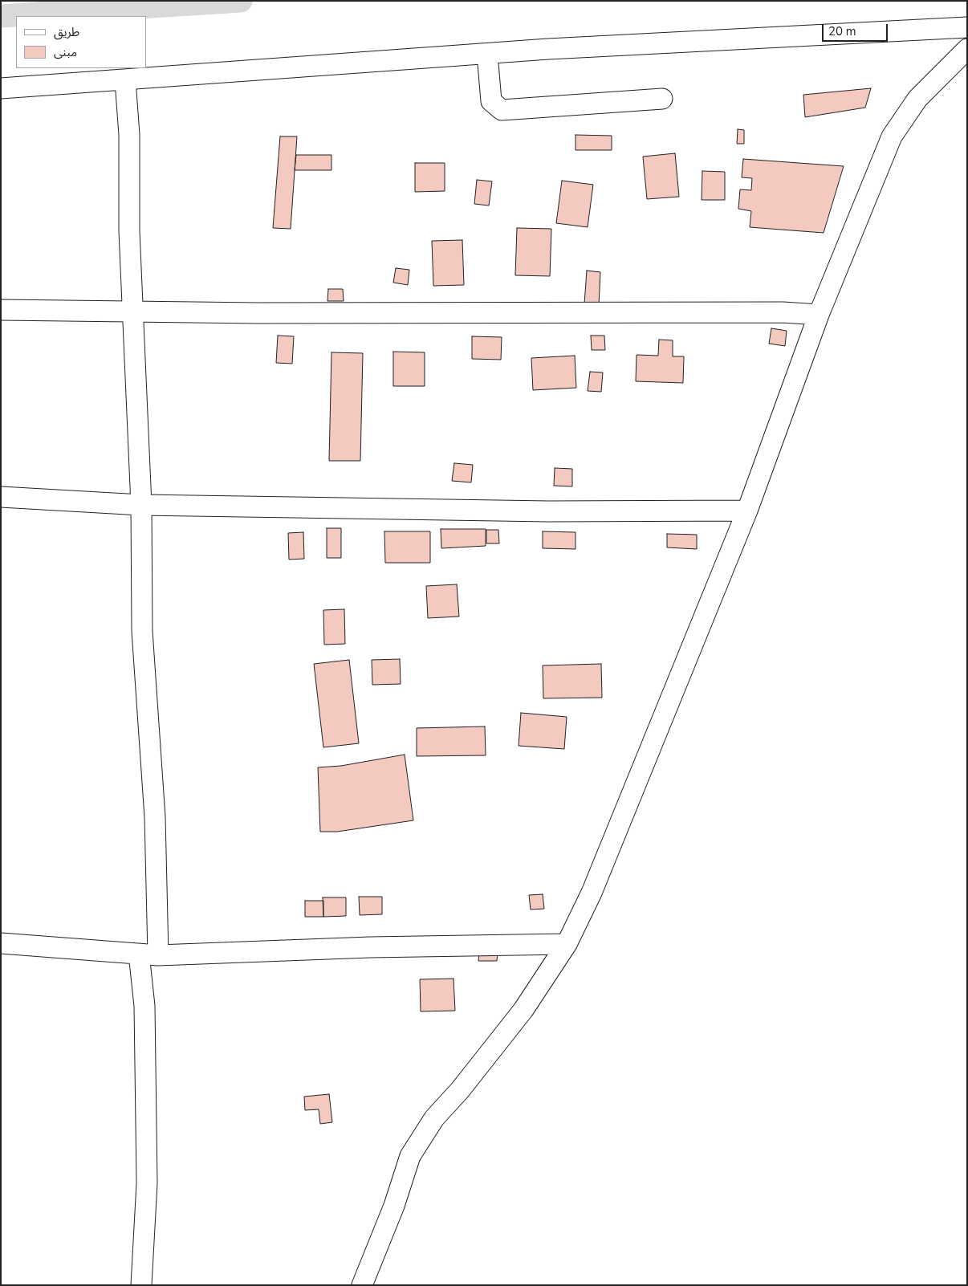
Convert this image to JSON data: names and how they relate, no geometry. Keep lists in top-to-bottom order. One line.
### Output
{"legend":["طريق","مبنى"],"scale_bar":"20 m"}
